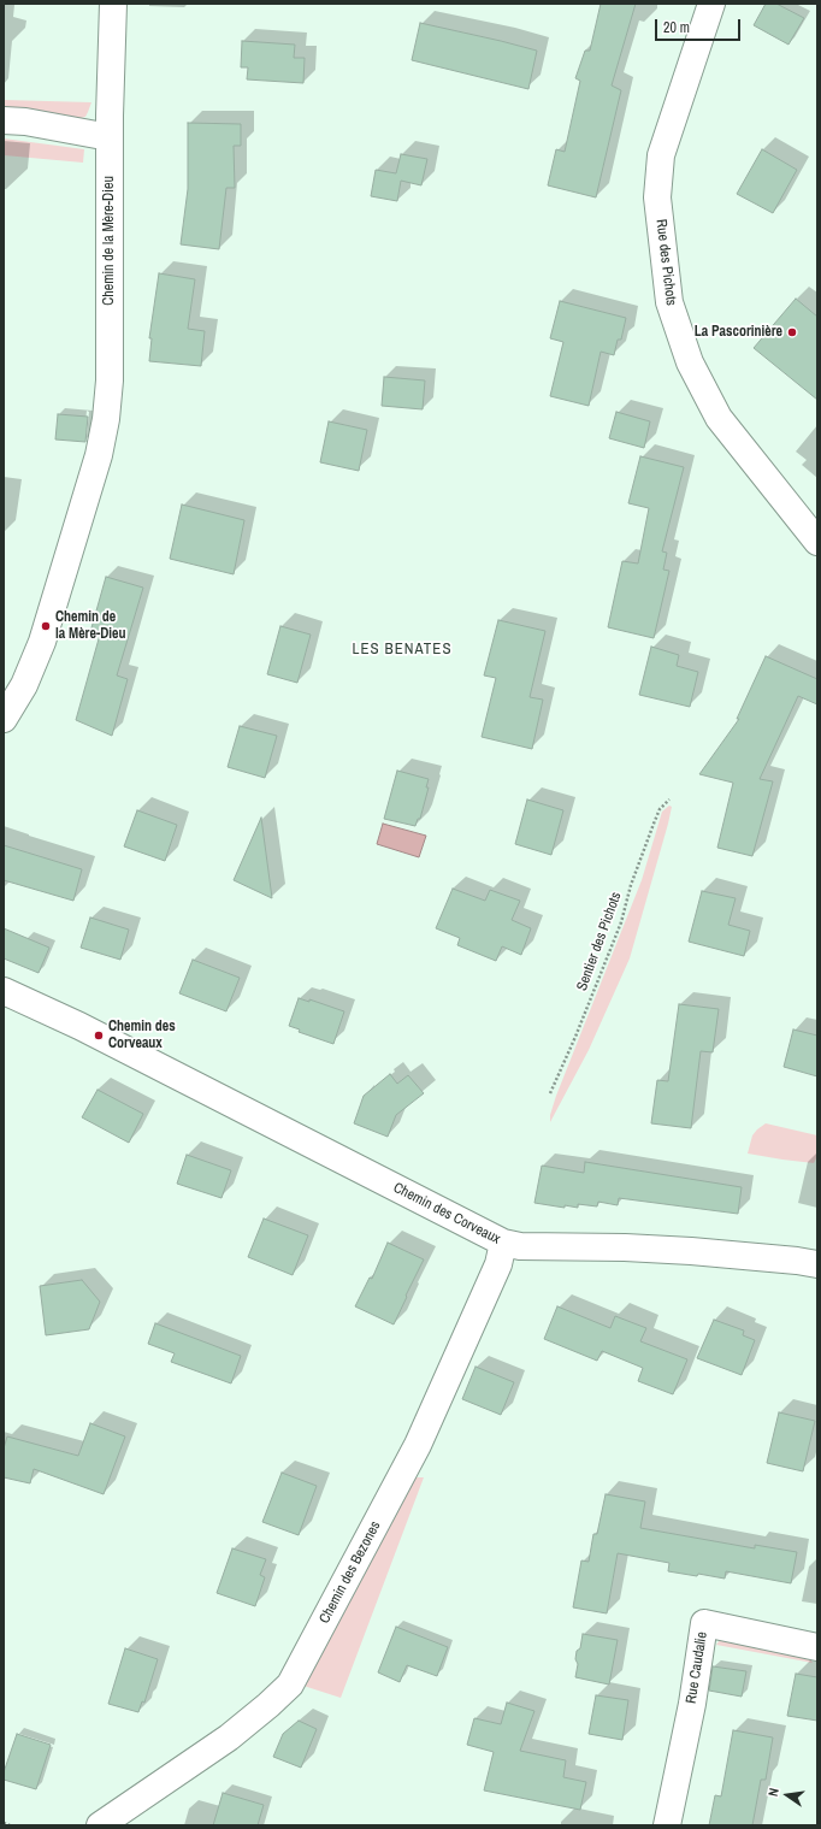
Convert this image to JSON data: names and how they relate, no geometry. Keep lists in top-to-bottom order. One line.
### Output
{"streets":{"street":["Chemin de la Mère-Dieu","Rue des Pichots","Chemin des Corveaux","Chemin des Bezones","Rue Caudalie"],"path":["Sentier des Pichots"]},"crossings":[["Chemin des Corveaux","Chemin des Bezones"]],"districts":["LES BENATES"],"places":["La Pascorinière","Chemin de la Mère-Dieu","Chemin des Corveaux"],"scale_bar":"20 m","north":"left"}
